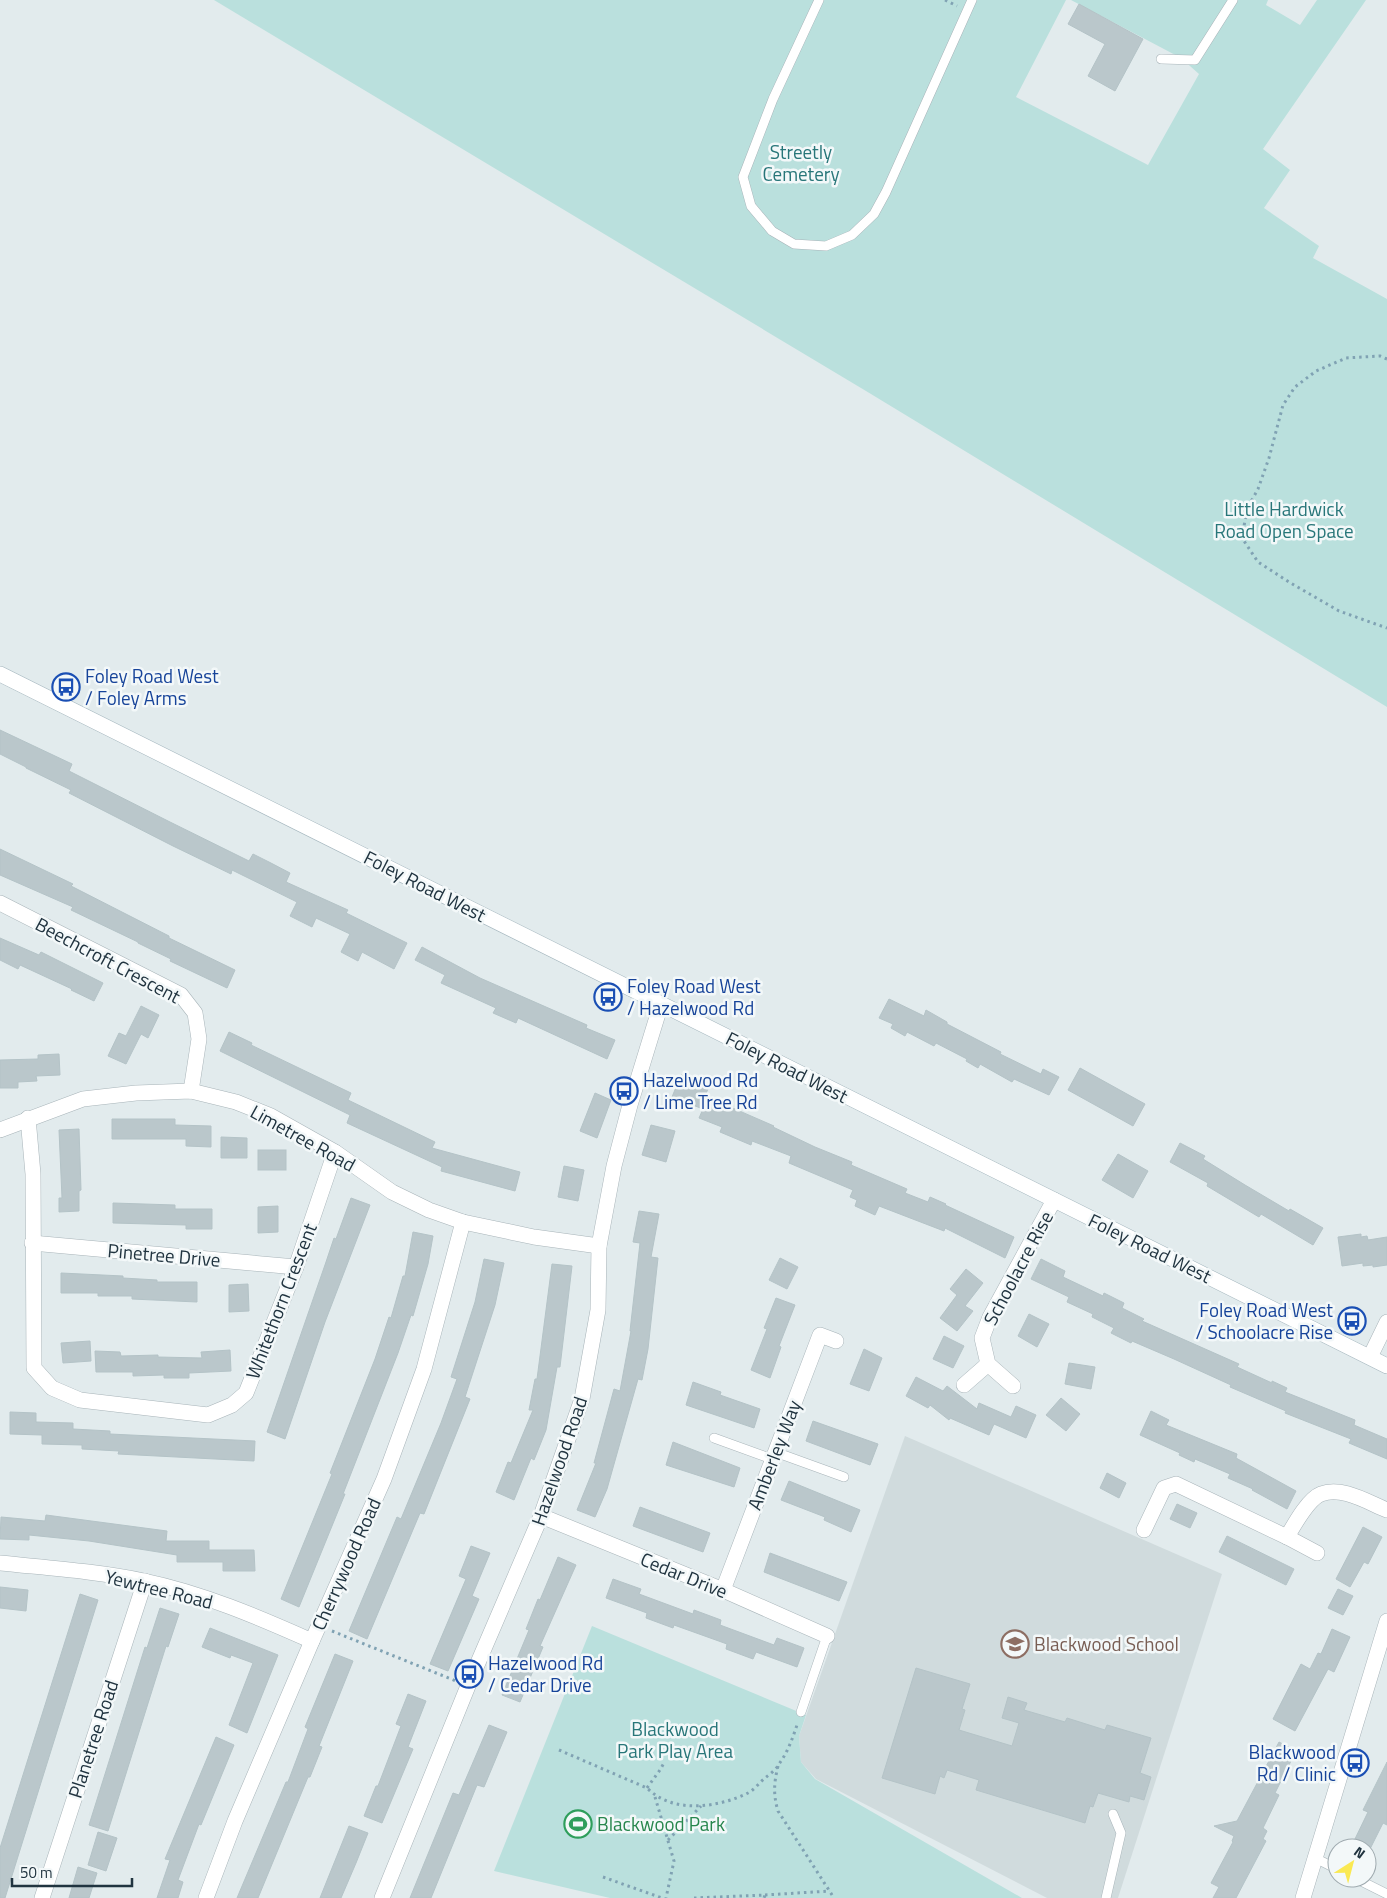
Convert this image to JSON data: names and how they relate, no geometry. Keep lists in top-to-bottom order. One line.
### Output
{"streets":{"street":["Foley Road West","Beechcroft Crescent","Limetree Road","Pinetree Drive","Schoolacre Rise","Whitethorn Crescent","Amberley Way","Hazelwood Road","Cherrywood Road","Cedar Drive","Yewtree Road","Planetree Road"]},"crossings":[["Foley Road West","Schoolacre Rise"],["Foley Road West","Hazelwood Road"],["Beechcroft Crescent","Limetree Road"],["Limetree Road","Whitethorn Crescent"],["Limetree Road","Hazelwood Road"],["Limetree Road","Cherrywood Road"],["Pinetree Drive","Whitethorn Crescent"],["Amberley Way","Cedar Drive"],["Hazelwood Road","Cedar Drive"],["Cherrywood Road","Yewtree Road"],["Yewtree Road","Planetree Road"]],"parks":["Streetly Cemetery","Little Hardwick Road Open Space","Blackwood Park Play Area"],"places":{"bus stop":["Foley Road West / Foley Arms","Foley Road West / Hazelwood Rd","Hazelwood Rd / Lime Tree Rd","Foley Road West / Schoolacre Rise","Hazelwood Rd / Cedar Drive","Blackwood Rd / Clinic"],"school or university":["Blackwood School"],"sports":["Blackwood Park"]},"scale_bar":"50 m","north":"top right"}
